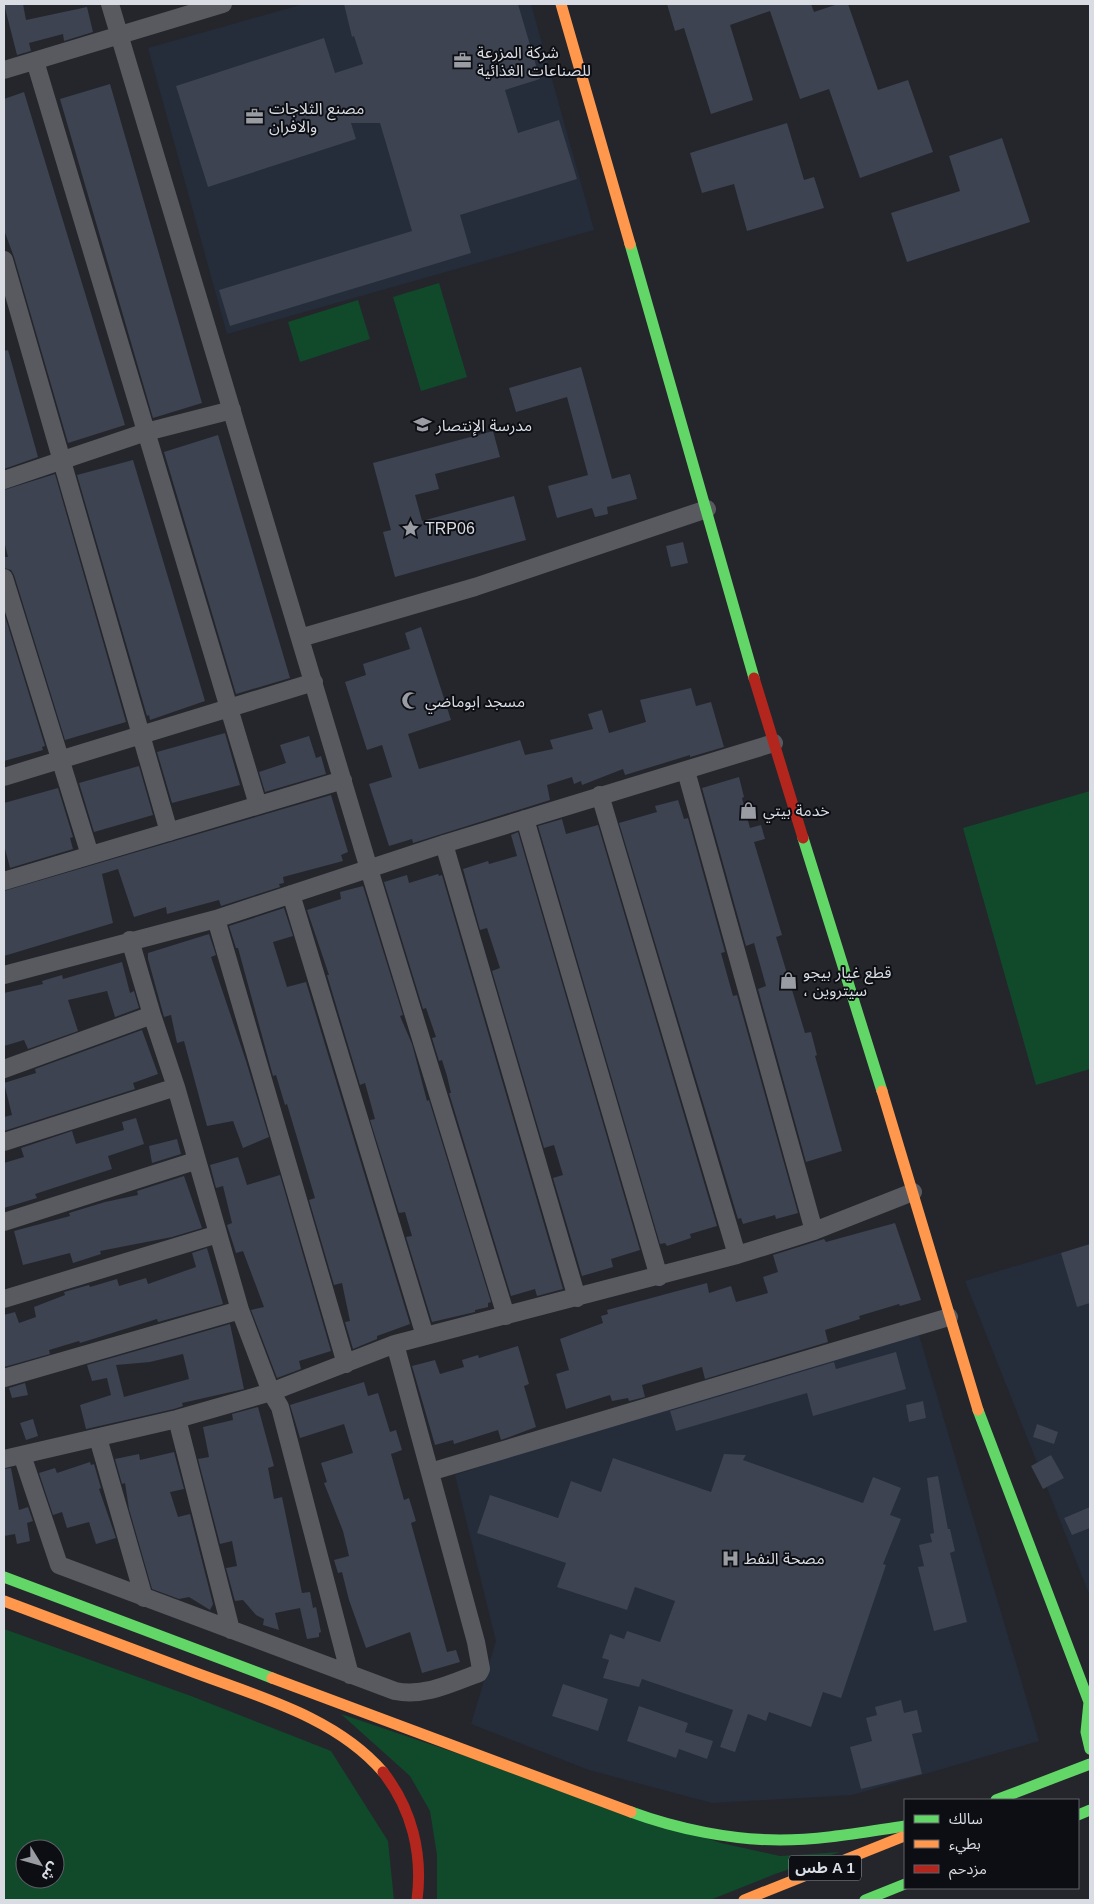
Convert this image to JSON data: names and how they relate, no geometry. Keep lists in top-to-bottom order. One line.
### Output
{"streets":{"main road":["طس A 1"]},"places":{"office":["شركة المزرعة للصناعات الغذائية","مصنع الثلاجات والافران"],"school or university":["مدرسة الإنتصار"],"place":["TRP06"],"mosque":["مسجد ابوماضي"],"shop":["خدمة بيتي","قطع غيار بيجو ، سيتروين"],"hospital":["مصحة النفط"]},"legend":["سالك","بطيء","مزدحم"],"north":"bottom right"}
